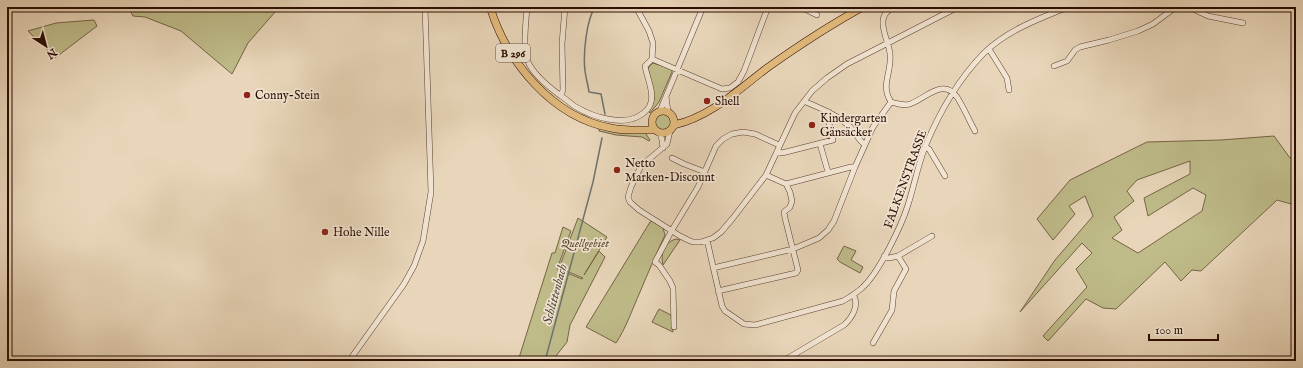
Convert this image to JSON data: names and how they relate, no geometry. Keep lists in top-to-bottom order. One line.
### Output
{"streets":{"main road":["B 296"],"street":["FALKENSTRASSE"]},"water":["Schlittenbach"],"parks":["Quellgebiet"],"places":["Conny-Stein","Shell","Kindergarten Gänsäcker","Netto Marken-Discount","Hohe Nille"],"scale_bar":"100 m","north":"bottom right"}
